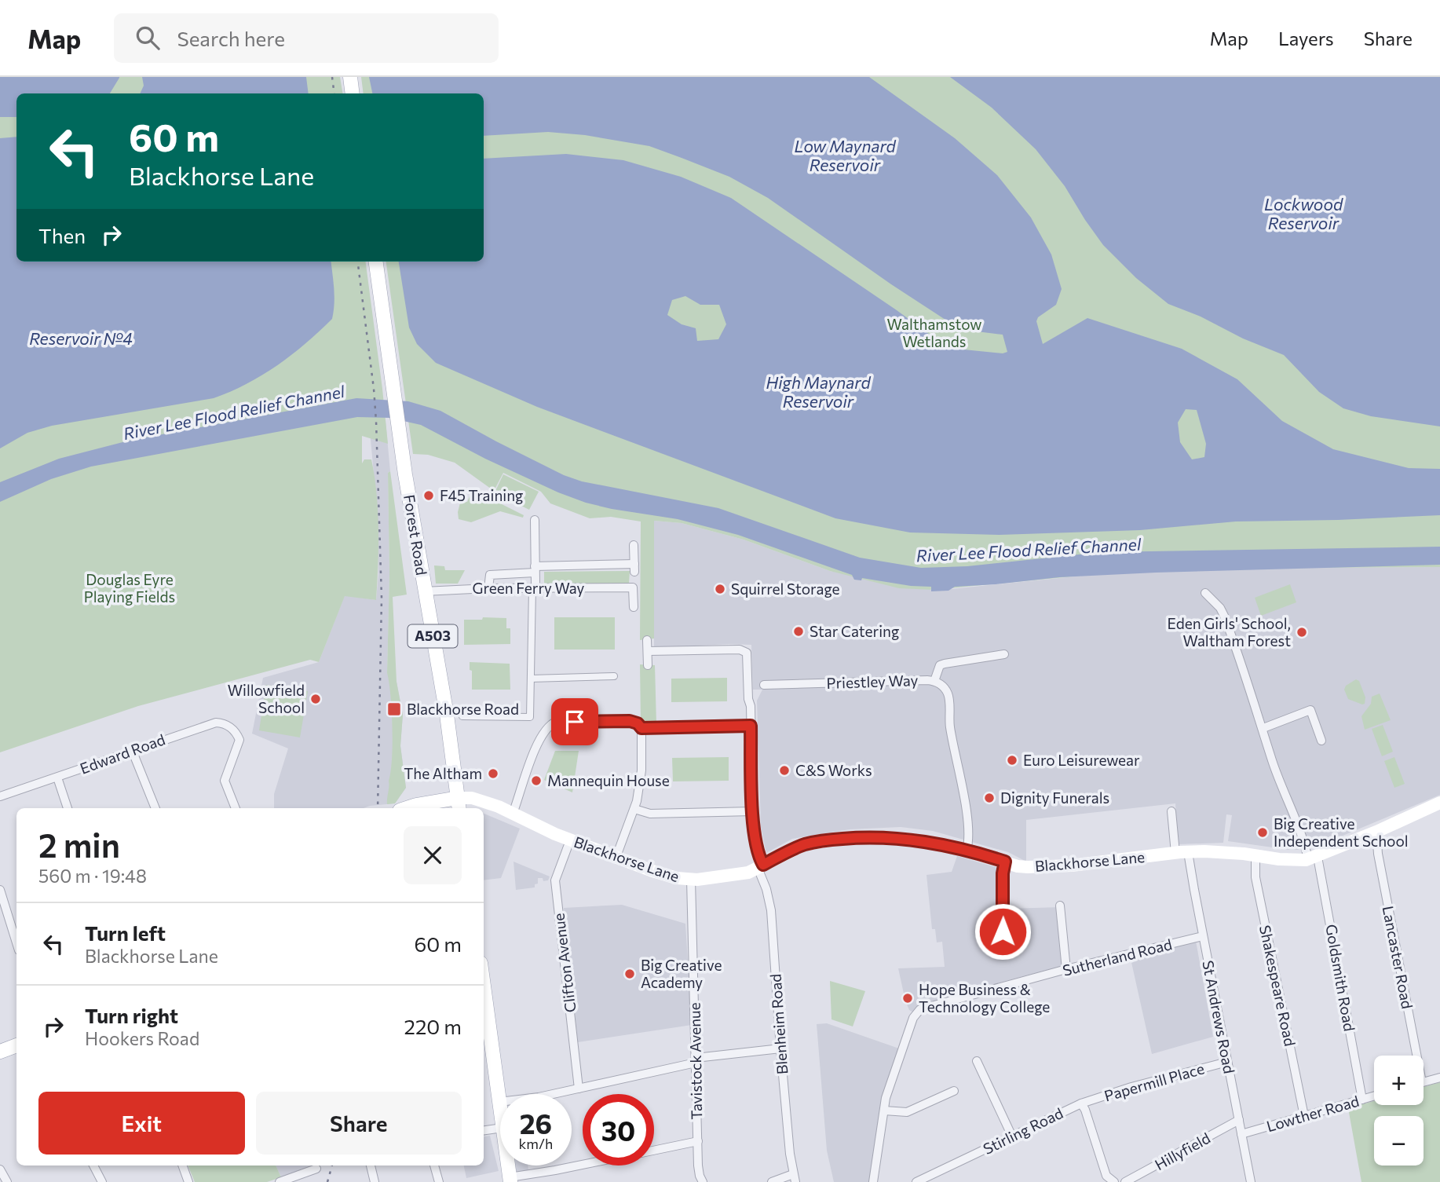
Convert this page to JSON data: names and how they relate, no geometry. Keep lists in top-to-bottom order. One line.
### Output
{"streets":{"main road":["Forest Road","A503","Blackhorse Lane"],"street":["Green Ferry Way","Priestley Way","Edward Road","Sutherland Road","Lancaster Road","Clifton Avenue","Goldsmith Road","Shakespeare Road","St Andrews Road","Blenheim Road","Tavistock Avenue","Papermill Place","Lowther Road","Stirling Road","Hillyfield"]},"crossings":[["Forest Road","Green Ferry Way"],["Forest Road","Blackhorse Lane"],["Priestley Way","Blackhorse Lane"],["Blackhorse Lane","Lancaster Road"],["Blackhorse Lane","Clifton Avenue"],["Blackhorse Lane","Goldsmith Road"],["Blackhorse Lane","Shakespeare Road"],["Blackhorse Lane","St Andrews Road"],["Blackhorse Lane","Blenheim Road"],["Blackhorse Lane","Tavistock Avenue"],["Sutherland Road","St Andrews Road"],["Goldsmith Road","Lowther Road"],["Shakespeare Road","Lowther Road"],["St Andrews Road","Papermill Place"],["St Andrews Road","Lowther Road"],["St Andrews Road","Hillyfield"],["Papermill Place","Stirling Road"]],"water":["Low Maynard Reservoir","Lockwood Reservoir","Reservoir №4","High Maynard Reservoir","River Lee Flood Relief Channel"],"parks":["Walthamstow Wetlands","Douglas Eyre Playing Fields"],"places":{"other":["F45 Training","Squirrel Storage","Star Catering","Eden Girls' School, Waltham Forest","Willowfield School","Euro Leisurewear","C&S Works","The Altham","Mannequin House","Dignity Funerals","Big Creative Independent School","Big Creative Academy","Hope Business & Technology College"],"transit":["Blackhorse Road"]},"page":{"header":"Map","search":"Search here","nav":["Map","Layers","Share"],"turn":["60 m","Blackhorse Lane"],"then":"Then","heading":["2 min","560 m · 19:48"],"list":[{"name":"Turn left","note":"Blackhorse Lane","value":"60 m"},{"name":"Turn right","note":"Hookers Road","value":"220 m"}],"map_buttons":["+","−"],"buttons":["Exit","Share"],"speed":"26 km/h","limit":"30"}}
